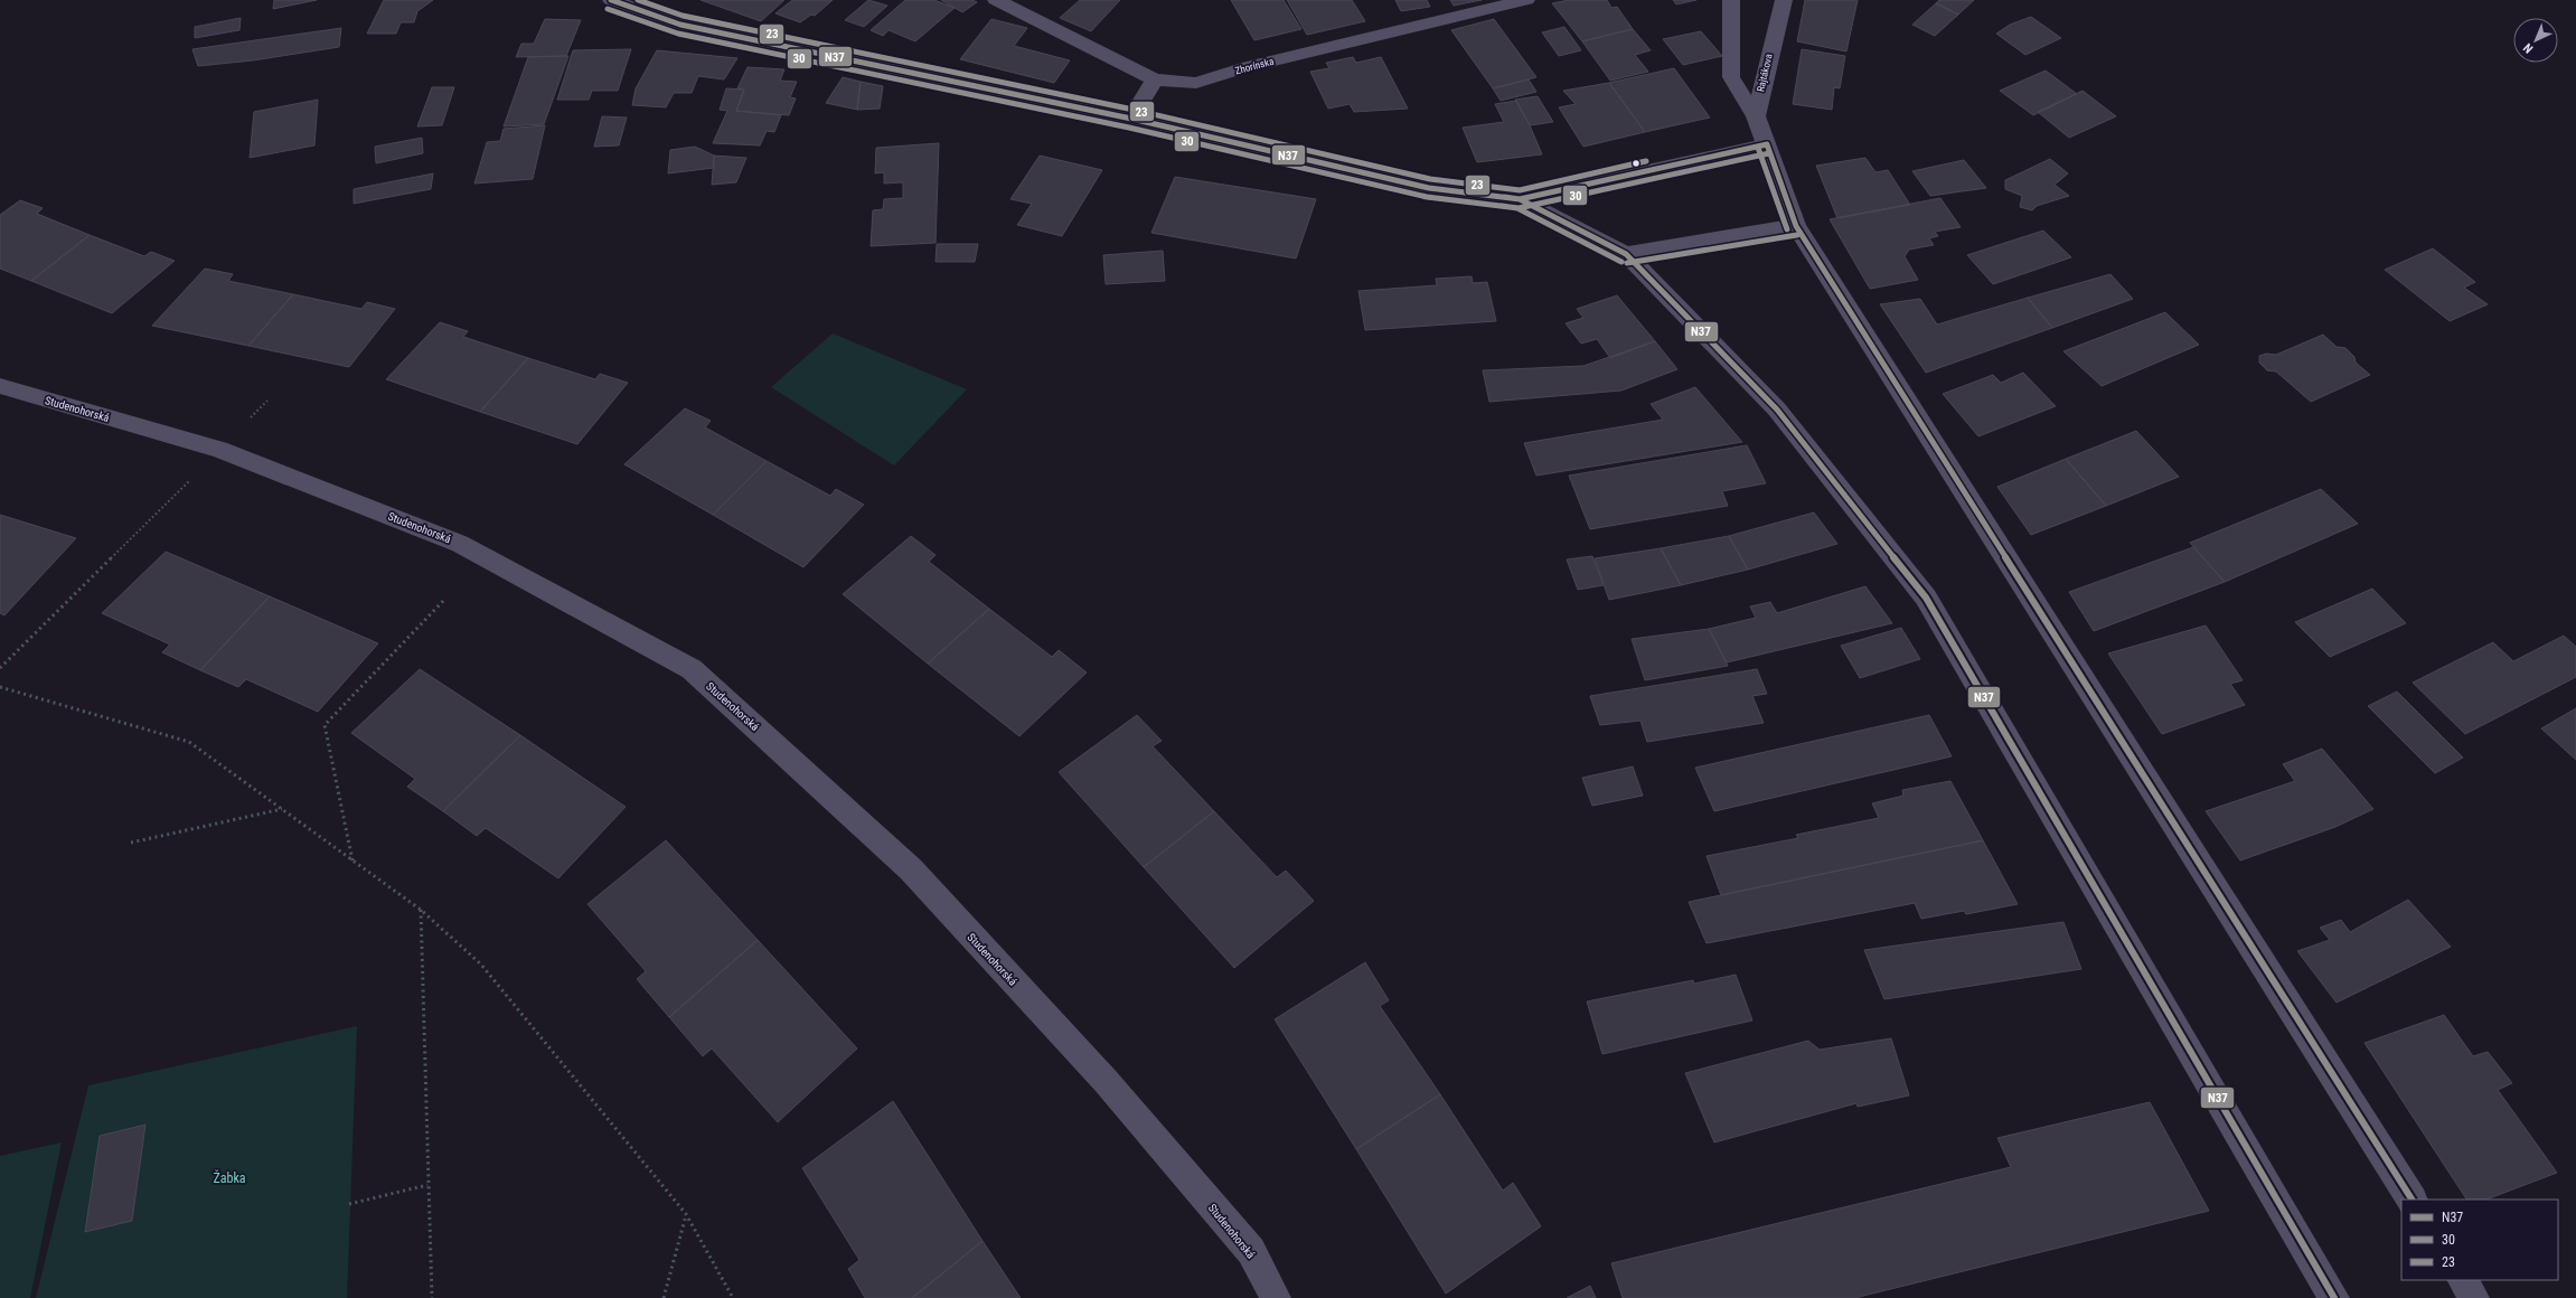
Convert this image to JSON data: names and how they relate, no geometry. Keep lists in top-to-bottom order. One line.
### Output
{"streets":{"street":["Zhorínska","Rajtákova","Studenohorská"]},"parks":["Žabka"],"lines":["transit line N37","transit line 23","transit line 30"],"legend":["N37","30","23"],"north":"bottom left"}
